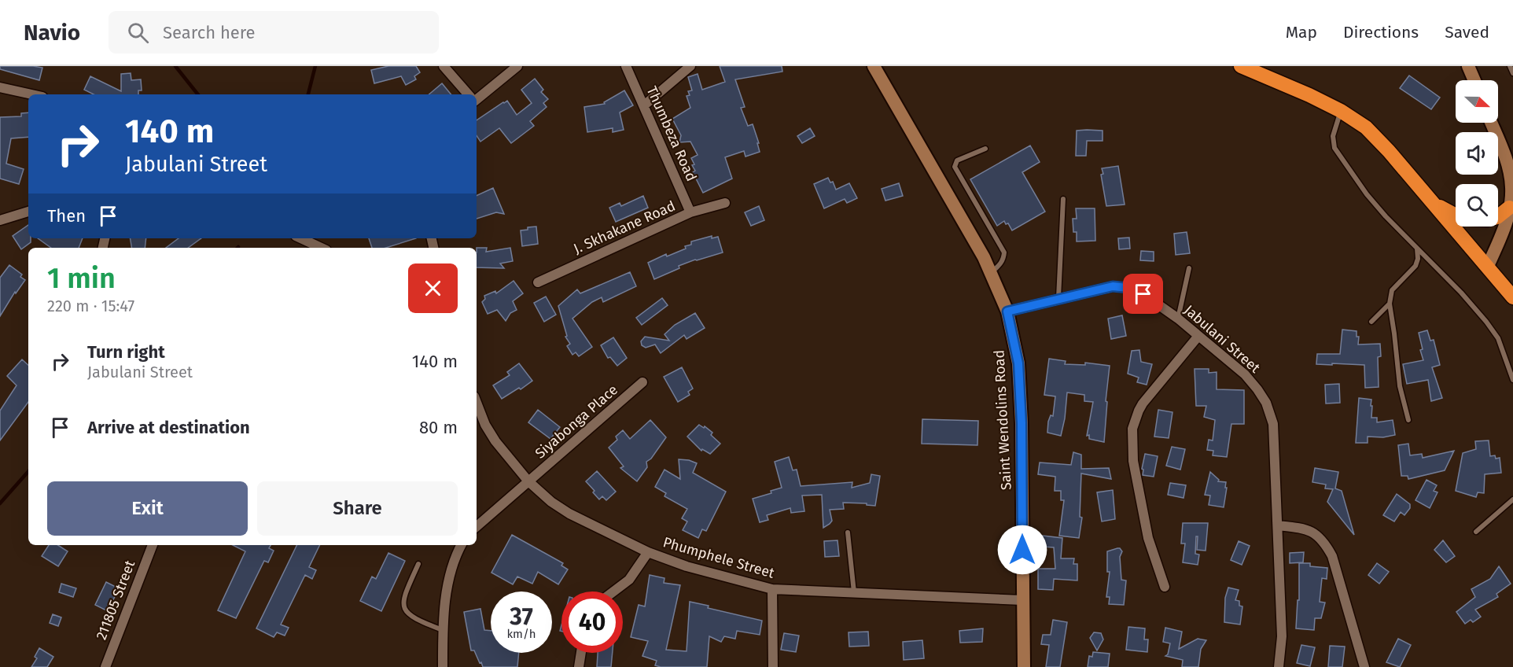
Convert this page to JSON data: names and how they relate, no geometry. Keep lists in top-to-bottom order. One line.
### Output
{"streets":{"street":["Thumbeza Road","J. Skhakane Road","Jabulani Street","Saint Wendolins Road","Siyabonga Place","Phumphele Street","211805 Street"]},"crossings":[["Thumbeza Road","J. Skhakane Road"],["Jabulani Street","Saint Wendolins Road"],["Saint Wendolins Road","Phumphele Street"],["Siyabonga Place","Phumphele Street"]],"north":"right","page":{"header":"Navio","search":"Search here","nav":["Map","Directions","Saved"],"turn":["140 m","Jabulani Street"],"then":"Then","heading":["1 min","220 m · 15:47"],"list":[{"name":"Turn right","note":"Jabulani Street","value":"140 m"},{"name":"Arrive at destination","value":"80 m"}],"buttons":["Exit","Share"],"speed":"37 km/h","limit":"40"}}
